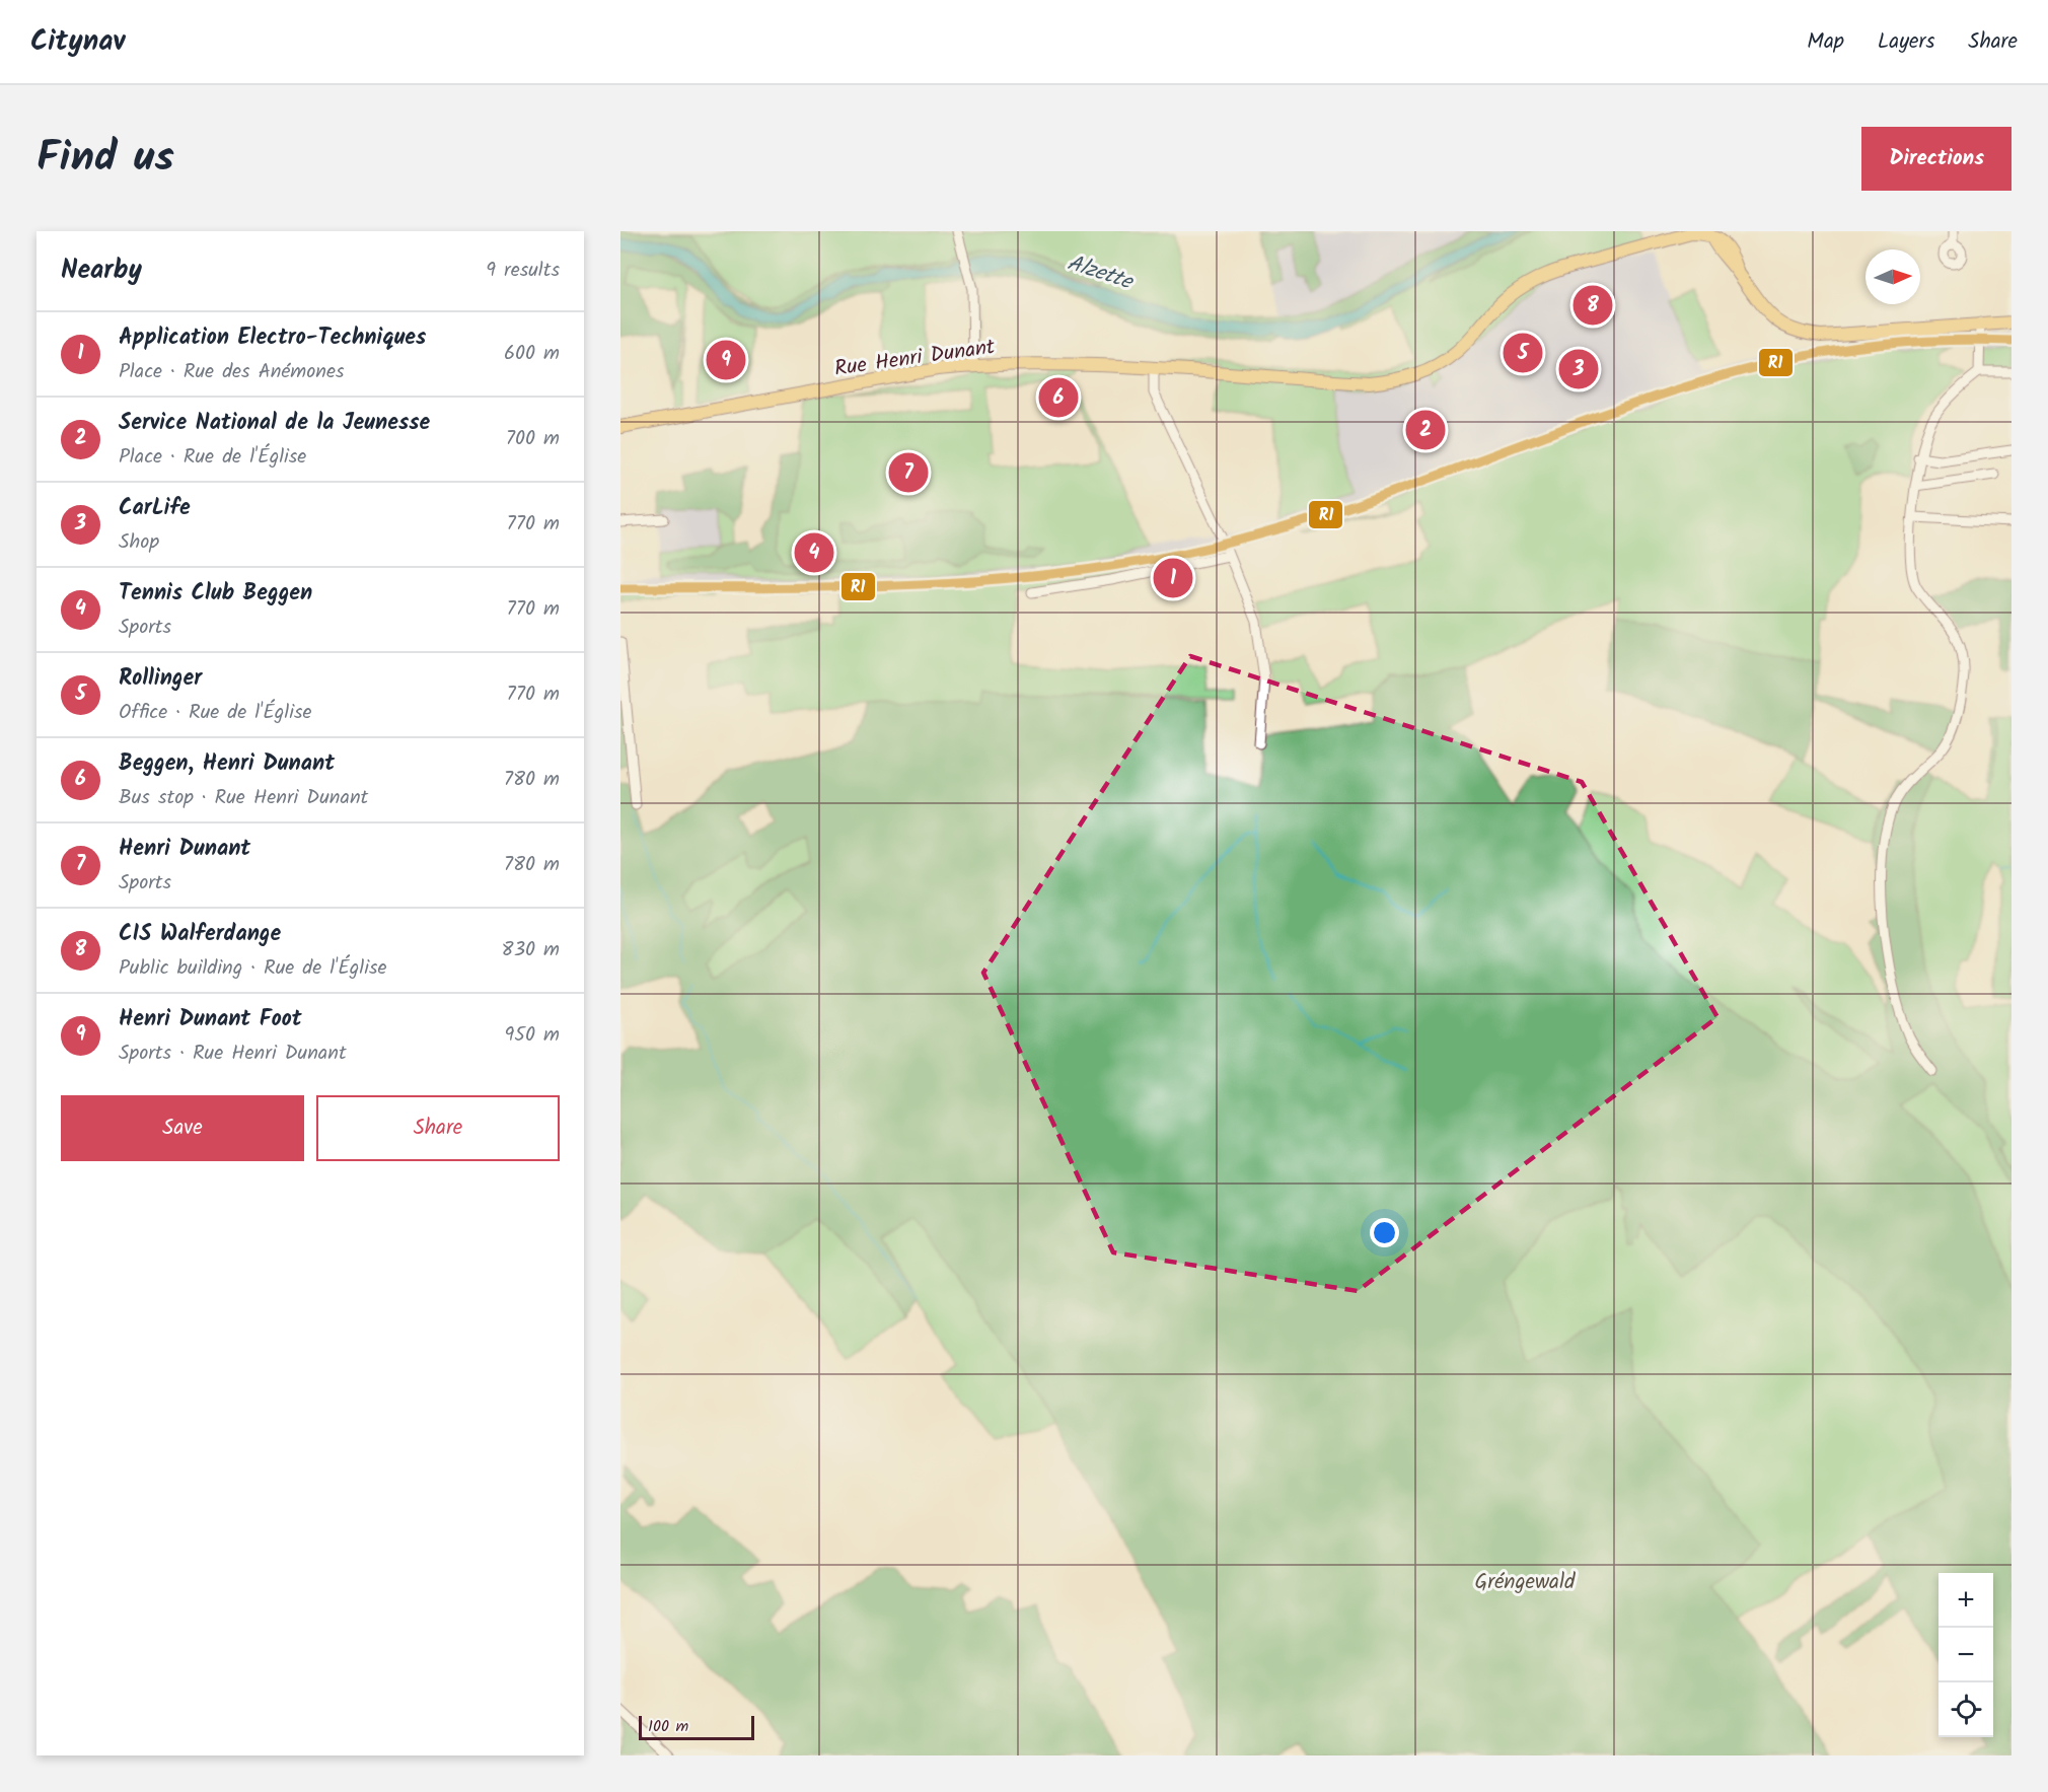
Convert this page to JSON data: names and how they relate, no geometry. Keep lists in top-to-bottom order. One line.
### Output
{"streets":{"main road":["Rue Henri Dunant"]},"water":["Alzette"],"parks":["Gréngewald"],"lines":["transit line R1"],"scale_bar":"100 m","north":"right","page":{"header":"Citynav","nav":["Map","Layers","Share"],"title":"Find us","buttons":["Directions",["Save","Share"]],"heading":["Nearby","9 results"],"pins":["8","5","9","3","6","2","7","4","1"],"list":[{"mark":"1","name":"Application Electro-Techniques","note":"Place · Rue des Anémones","value":"600 m"},{"mark":"2","name":"Service National de la Jeunesse","note":"Place · Rue de l'Église","value":"700 m"},{"mark":"3","name":"CarLife","note":"Shop","value":"770 m"},{"mark":"4","name":"Tennis Club Beggen","note":"Sports","value":"770 m"},{"mark":"5","name":"Rollinger","note":"Office · Rue de l'Église","value":"770 m"},{"mark":"6","name":"Beggen, Henri Dunant","note":"Bus stop · Rue Henri Dunant","value":"780 m"},{"mark":"7","name":"Henri Dunant","note":"Sports","value":"780 m"},{"mark":"8","name":"CIS Walferdange","note":"Public building · Rue de l'Église","value":"830 m"},{"mark":"9","name":"Henri Dunant Foot","note":"Sports · Rue Henri Dunant","value":"950 m"}],"map_buttons":["+","−"],"scale":"100 m"}}
